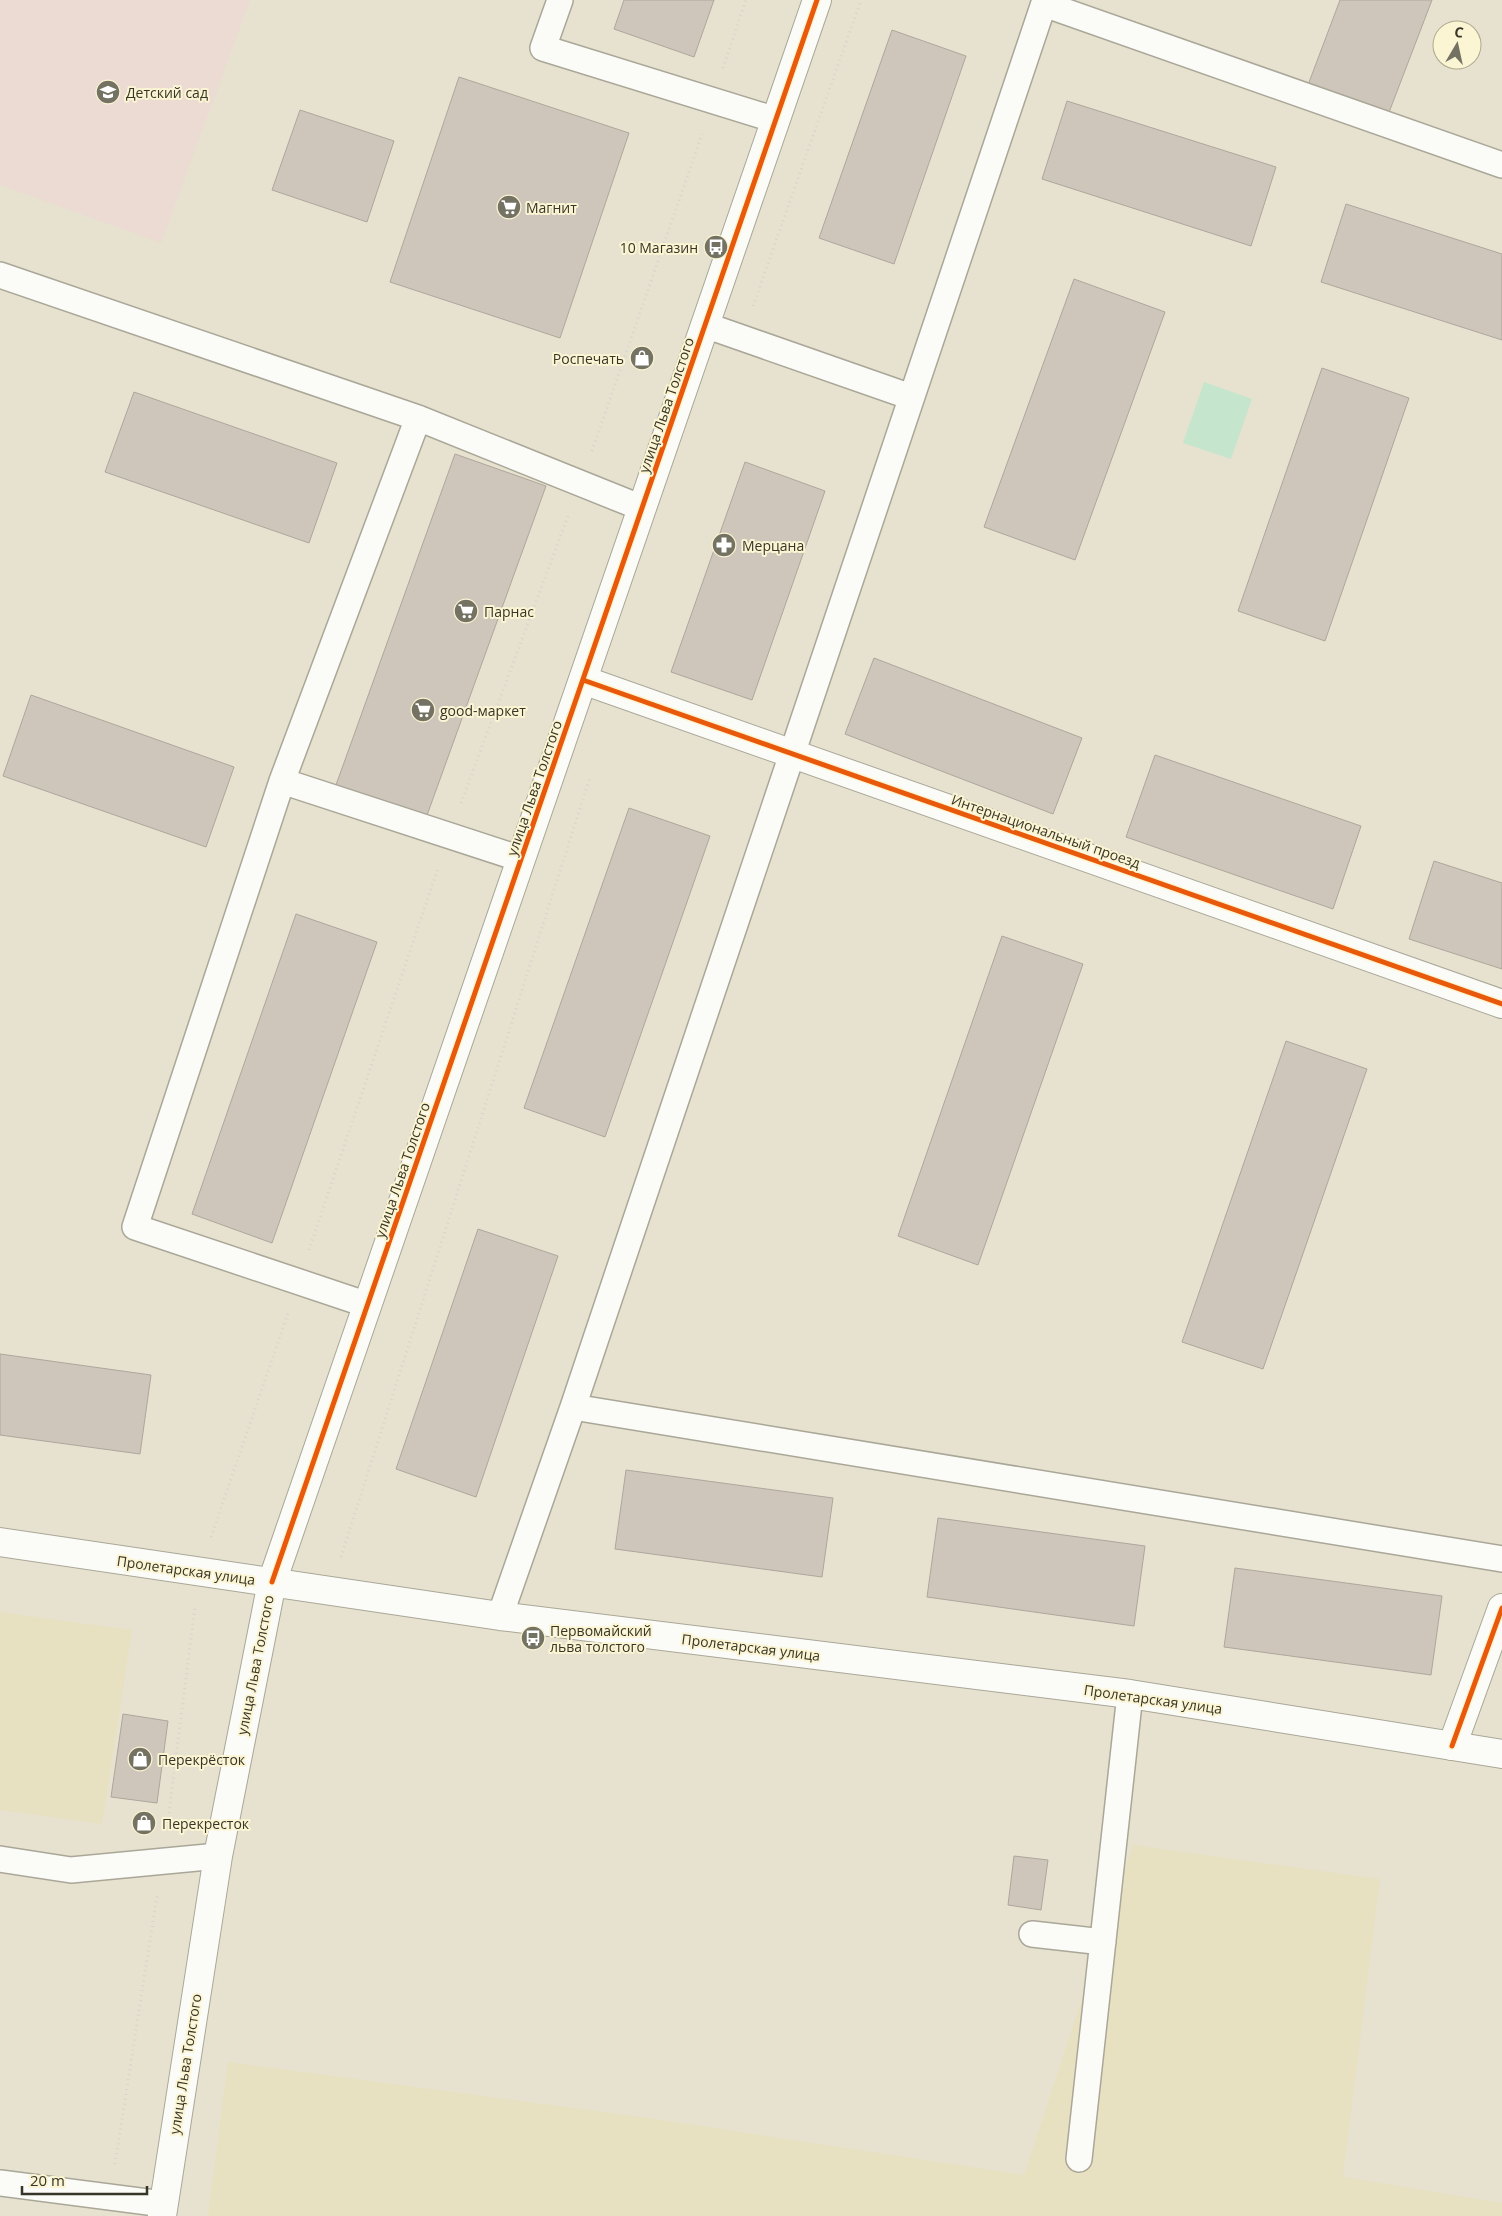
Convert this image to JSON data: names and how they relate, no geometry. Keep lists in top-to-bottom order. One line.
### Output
{"streets":{"street":["улица Льва Толстого","Интернациональный проезд","Пролетарская улица"]},"crossings":[["улица Льва Толстого","Интернациональный проезд"],["улица Льва Толстого","Пролетарская улица"]],"places":{"school or university":["Детский сад"],"supermarket":["Магнит","Парнас","good-маркет"],"bus stop":["10 Магазин","Первомайский льва толстого"],"shop":["Роспечать","Перекрёсток","Перекресток"],"pharmacy":["Мерцана"]},"scale_bar":"20 m","north":"top"}
